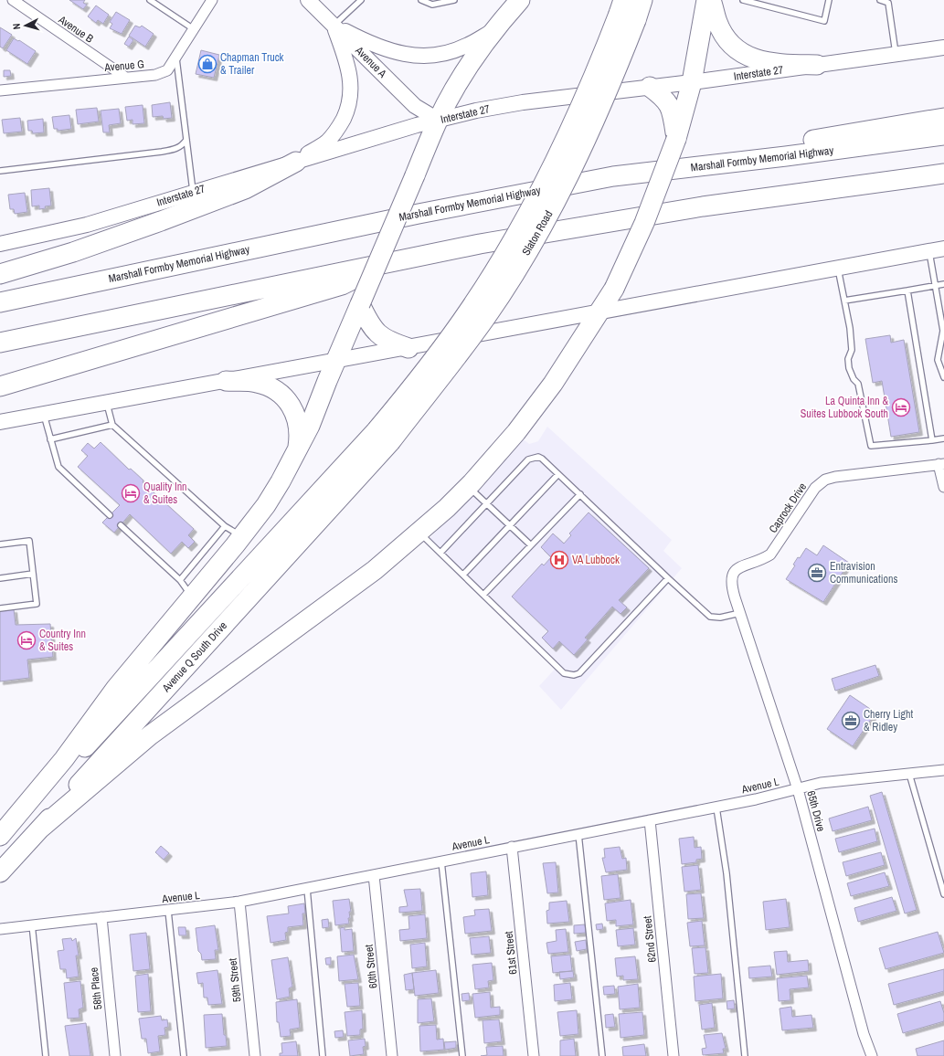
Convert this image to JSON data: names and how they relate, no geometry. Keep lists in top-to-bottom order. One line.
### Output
{"streets":{"highway":["Marshall Formby Memorial Highway","Slaton Road","Avenue Q South Drive"],"main road":["Avenue A","Interstate 27"],"street":["Avenue B","Avenue G","Caprock Drive","Avenue L","65th Drive","62nd Street","61st Street","60th Street","59th Street","58th Place"]},"crossings":[["Avenue B","Avenue G"],["Avenue A","Interstate 27"],["Slaton Road","Avenue Q South Drive"],["Caprock Drive","65th Drive"],["Avenue L","65th Drive"],["Avenue L","62nd Street"],["Avenue L","61st Street"],["Avenue L","60th Street"],["Avenue L","59th Street"],["Avenue L","58th Place"]],"places":{"shop":["Chapman Truck & Trailer"],"hotel":["La Quinta Inn & Suites Lubbock South","Quality Inn & Suites","Country Inn & Suites"],"hospital":["VA Lubbock"],"office":["Entravision Communications","Cherry Light & Ridley"]},"north":"left"}
